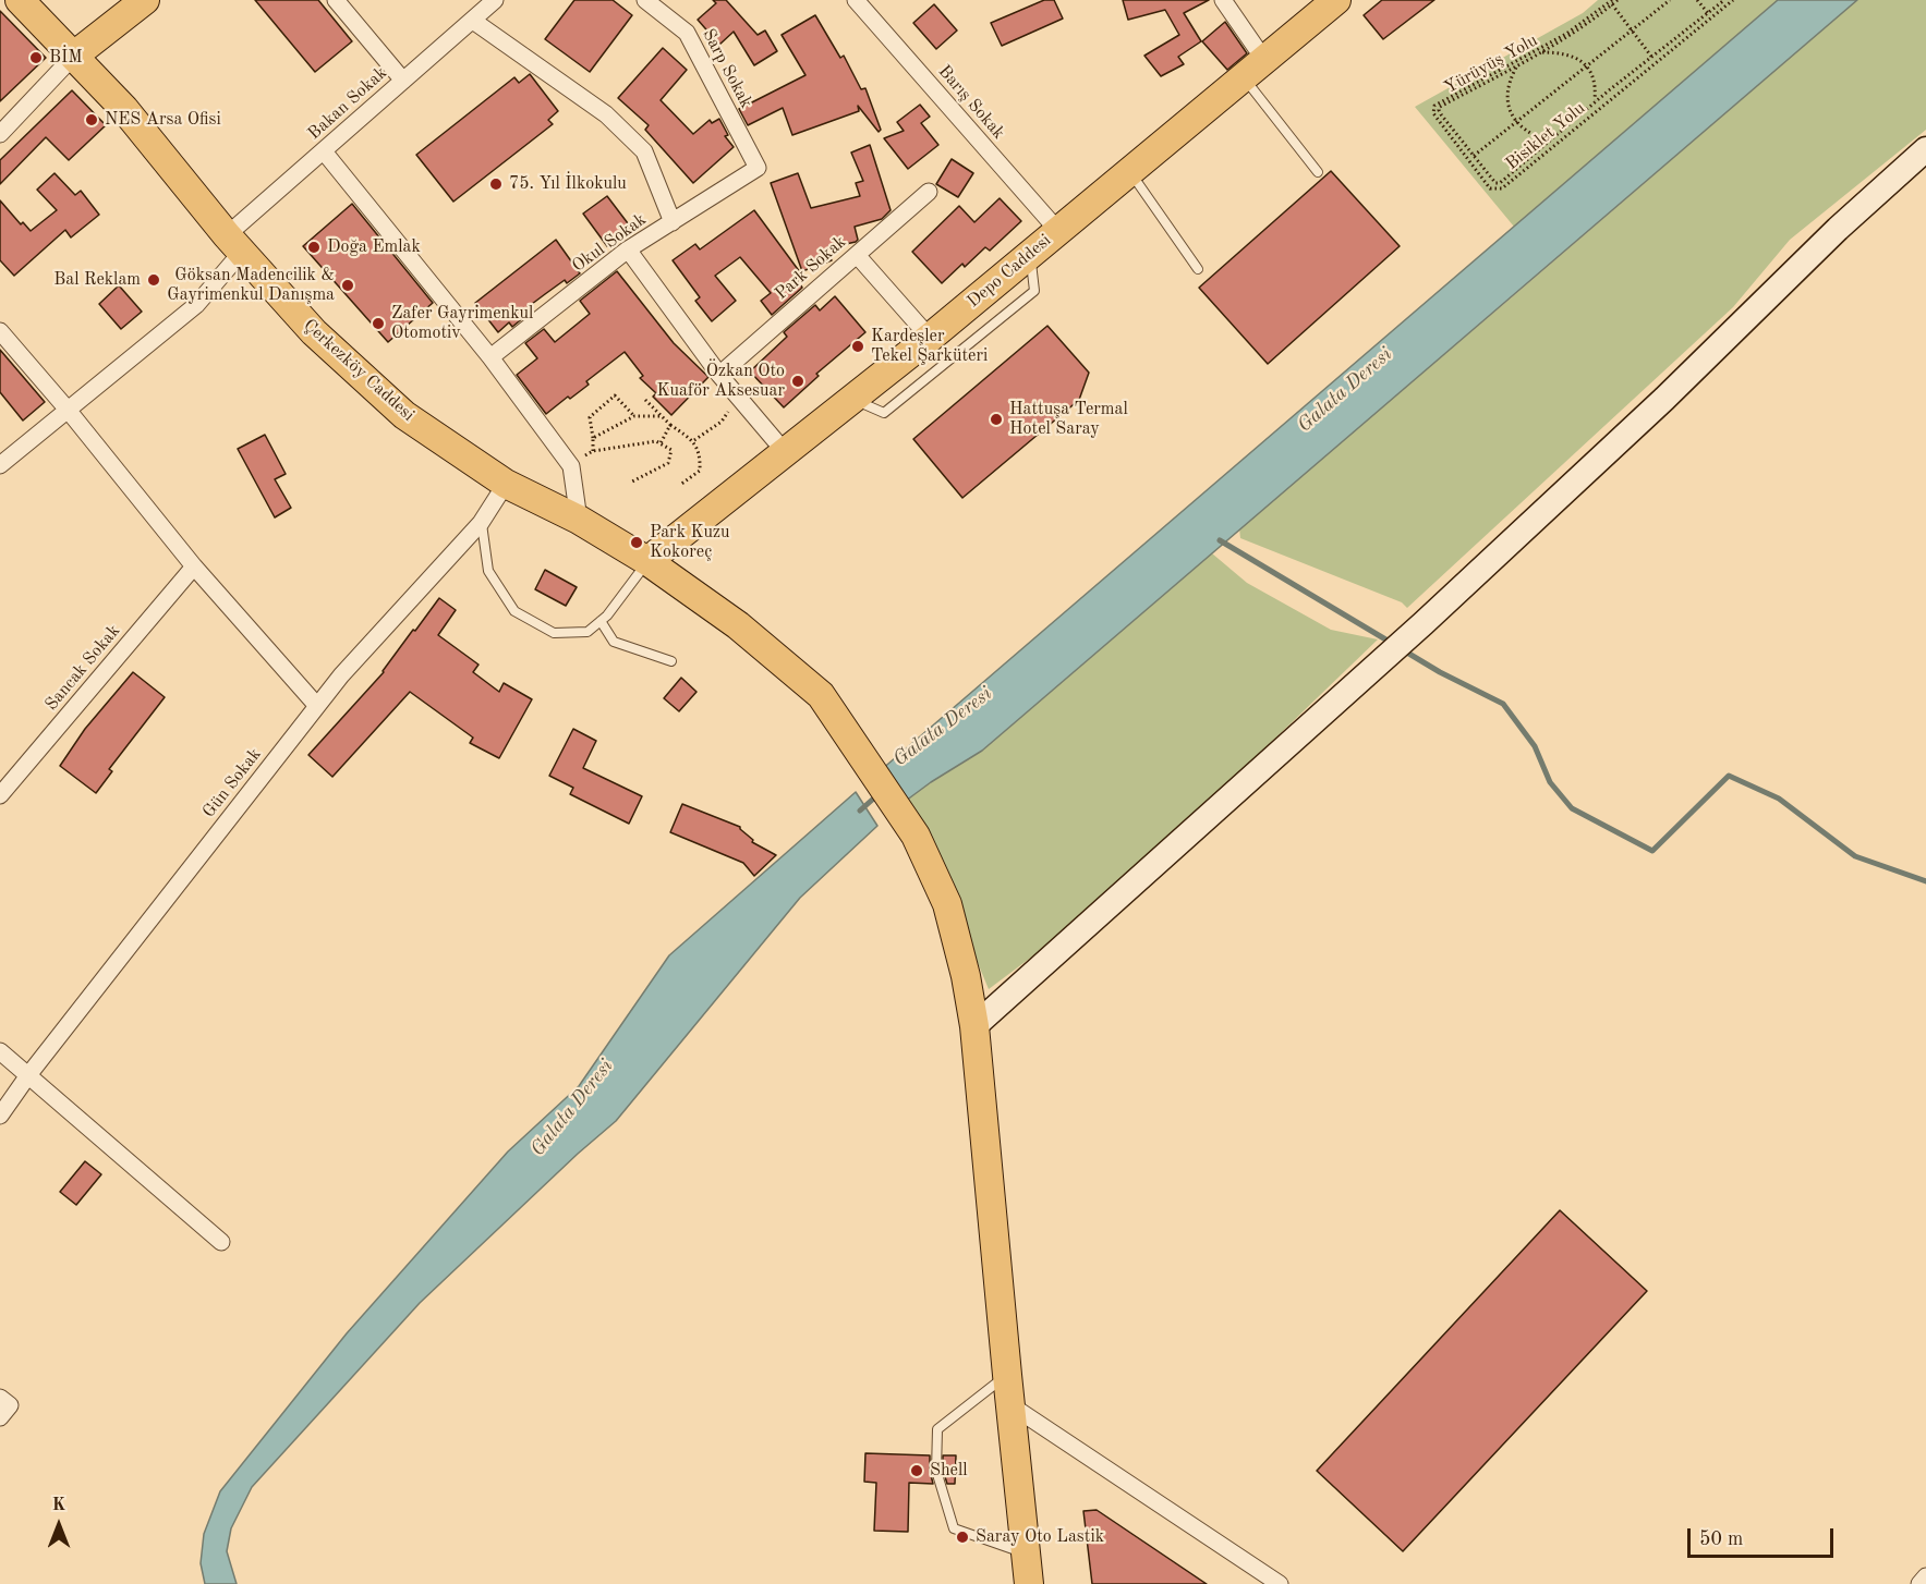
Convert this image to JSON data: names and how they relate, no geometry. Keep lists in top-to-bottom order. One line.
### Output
{"streets":{"main road":["Depo Caddesi","Çerkezköy Caddesi"],"street":["Sarp Sokak","Barış Sokak","Bakan Sokak","Okul Sokak","Park Sokak","Sancak Sokak","Gün Sokak"],"path":["Yürüyüş Yolu","Bisiklet Yolu"]},"crossings":[["Yürüyüş Yolu","Bisiklet Yolu"],["Sarp Sokak","Okul Sokak"],["Barış Sokak","Depo Caddesi"],["Bakan Sokak","Çerkezköy Caddesi"],["Depo Caddesi","Çerkezköy Caddesi"],["Çerkezköy Caddesi","Gün Sokak"]],"water":["Galata Deresi"],"places":["BİM","NES Arsa Ofisi","75. Yıl İlkokulu","Doğa Emlak","Bal Reklam","Göksan Madencilik & Gayrimenkul Danışma","Zafer Gayrimenkul Otomotiv","Kardeşler Tekel Şarküteri","Özkan Oto Kuaför Aksesuar","Hattuşa Termal Hotel Saray","Park Kuzu Kokoreç","Shell","Saray Oto Lastik"],"scale_bar":"50 m","north":"top"}
